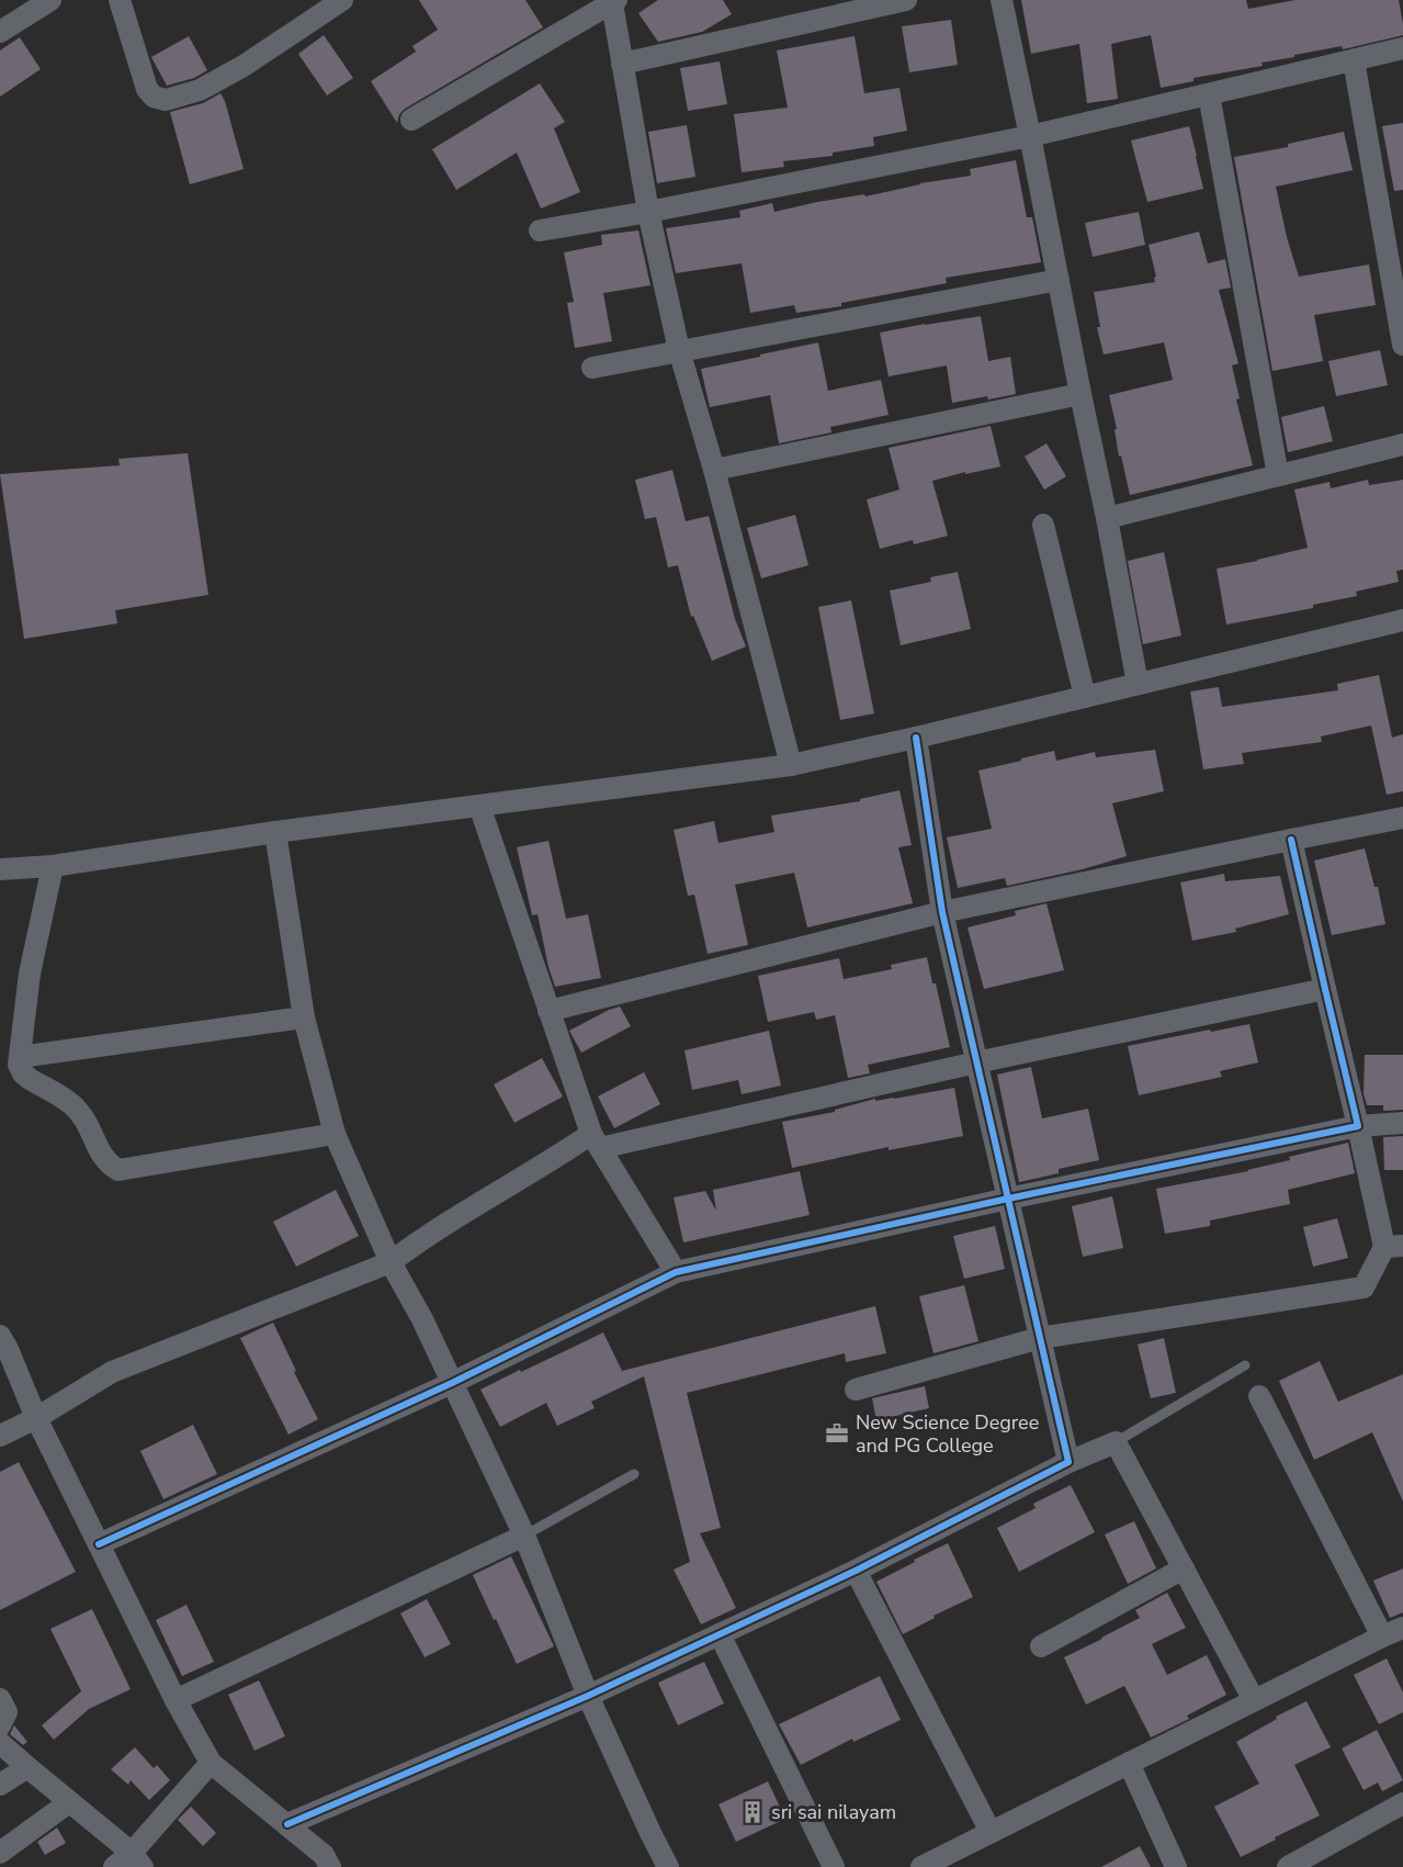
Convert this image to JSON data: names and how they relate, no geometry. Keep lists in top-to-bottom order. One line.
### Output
{"places":{"office":["New Science Degree and PG College"],"building":["sri sai nilayam"]}}
